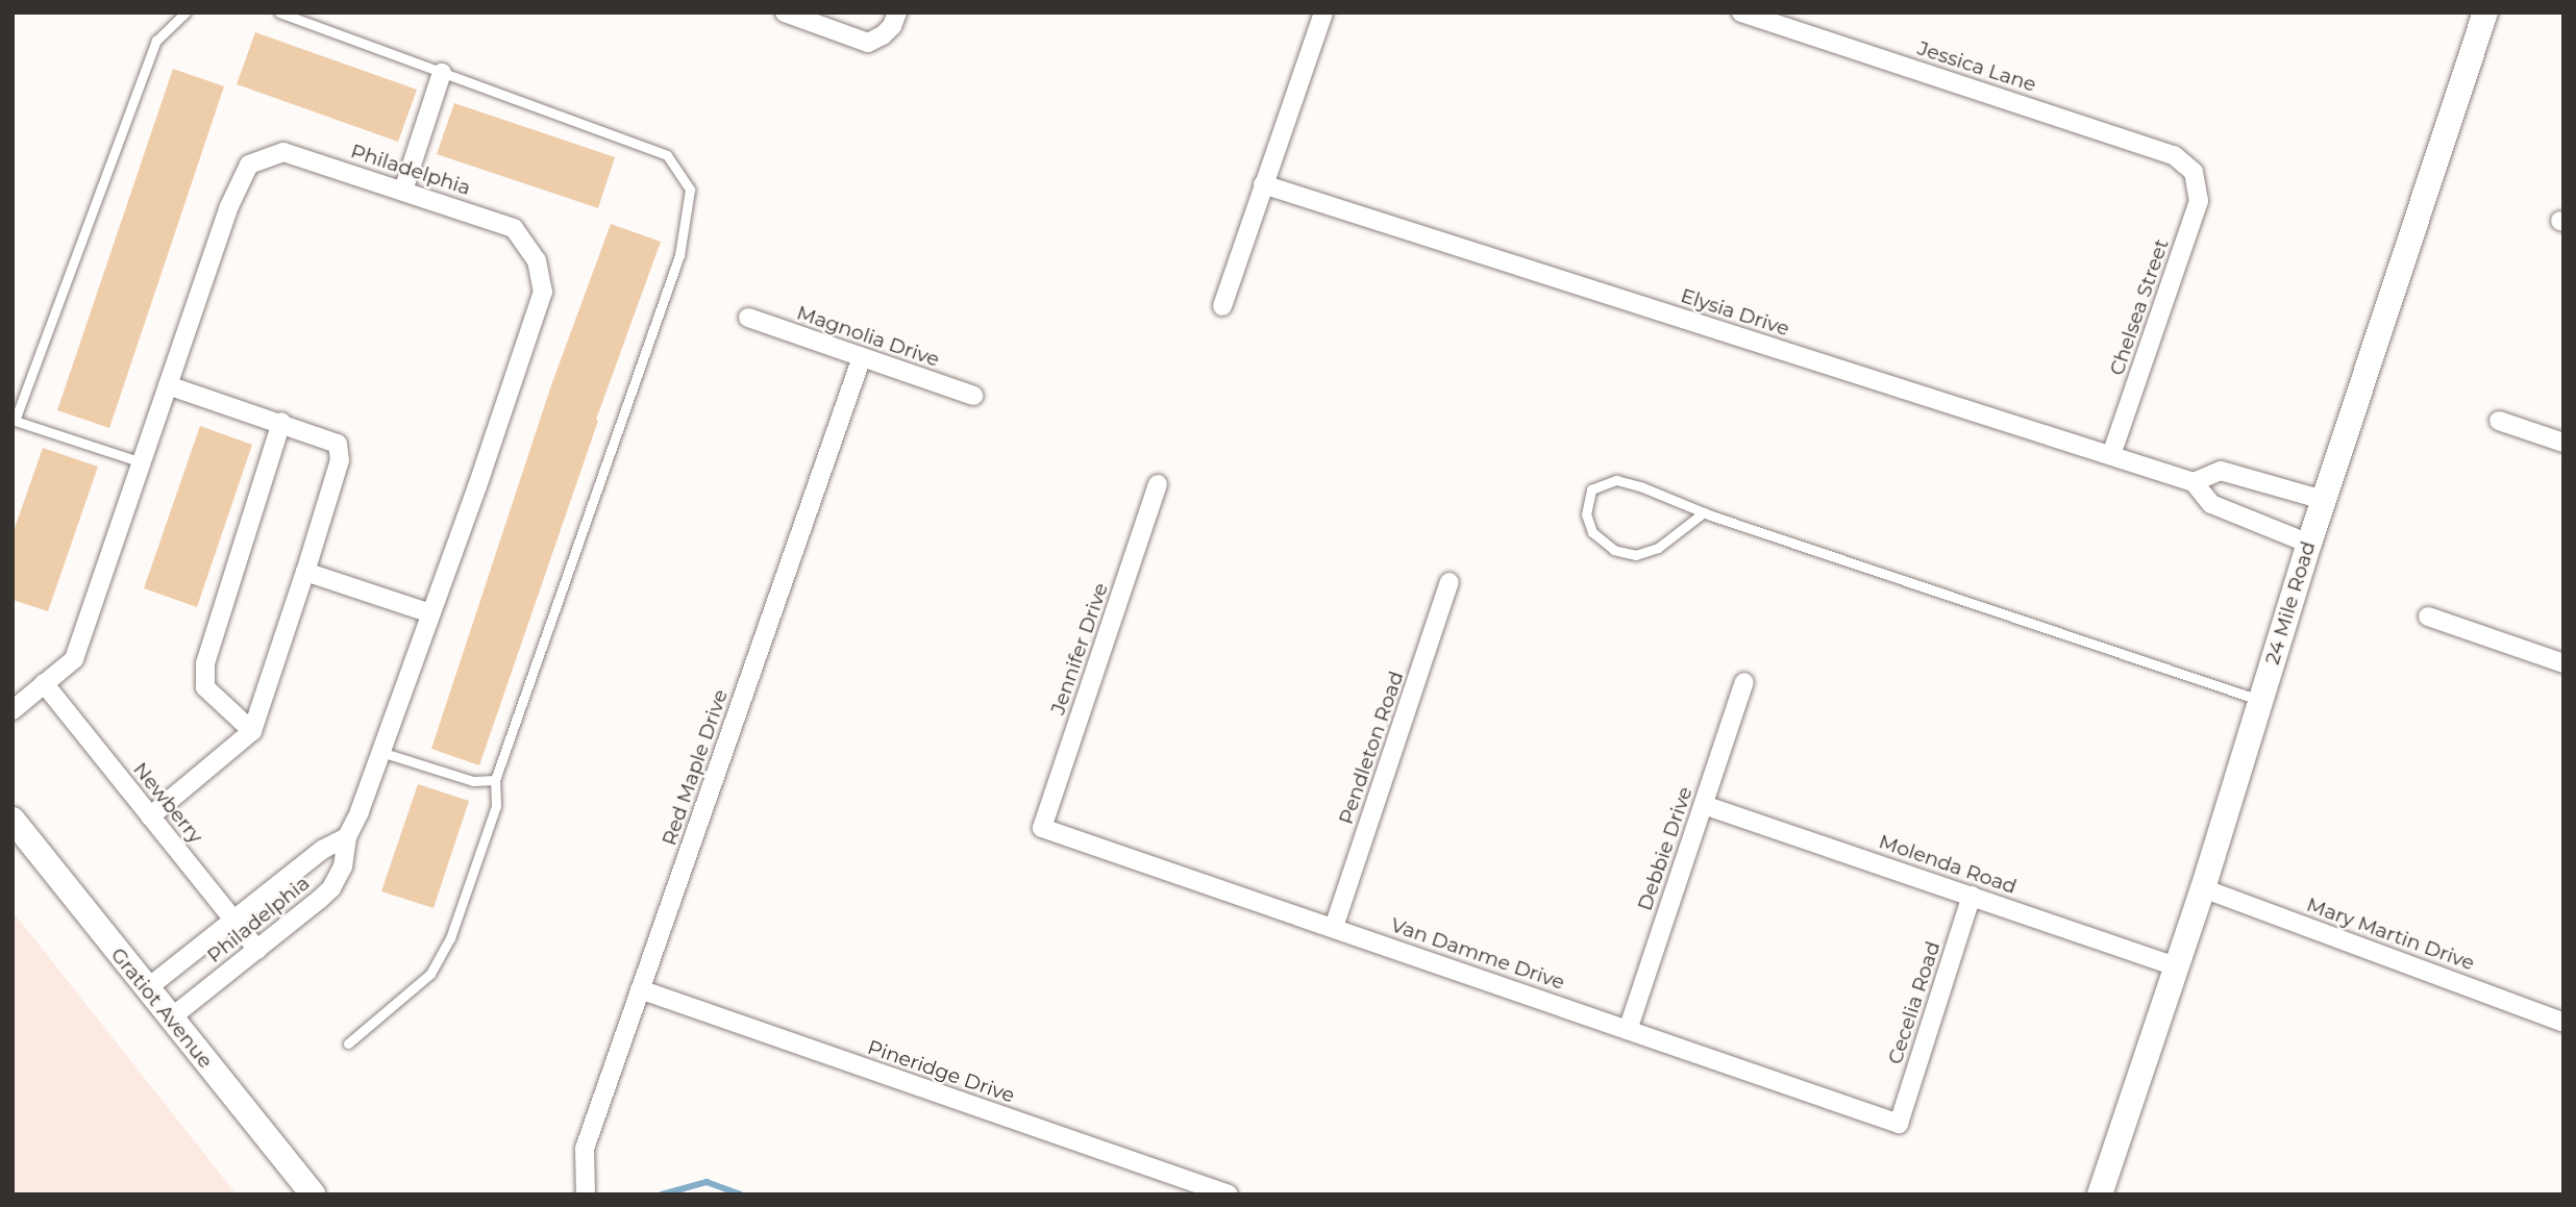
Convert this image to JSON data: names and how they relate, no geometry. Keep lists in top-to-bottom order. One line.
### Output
{"streets":{"street":["Jessica Lane","Philadelphia","Chelsea Street","Elysia Drive","Magnolia Drive","24 Mile Road","Jennifer Drive","Pendleton Road","Red Maple Drive","Newberry","Debbie Drive","Molenda Road","Mary Martin Drive","Van Damme Drive","Cecelia Road","Gratiot Avenue","Pineridge Drive"]},"crossings":[["Jessica Lane","Chelsea Street"],["Philadelphia","Newberry"],["Philadelphia","Gratiot Avenue"],["Chelsea Street","Elysia Drive"],["Elysia Drive","24 Mile Road"],["Magnolia Drive","Red Maple Drive"],["24 Mile Road","Molenda Road"],["24 Mile Road","Mary Martin Drive"],["Jennifer Drive","Van Damme Drive"],["Pendleton Road","Van Damme Drive"],["Red Maple Drive","Pineridge Drive"],["Debbie Drive","Molenda Road"],["Debbie Drive","Van Damme Drive"],["Molenda Road","Cecelia Road"],["Van Damme Drive","Cecelia Road"]]}
